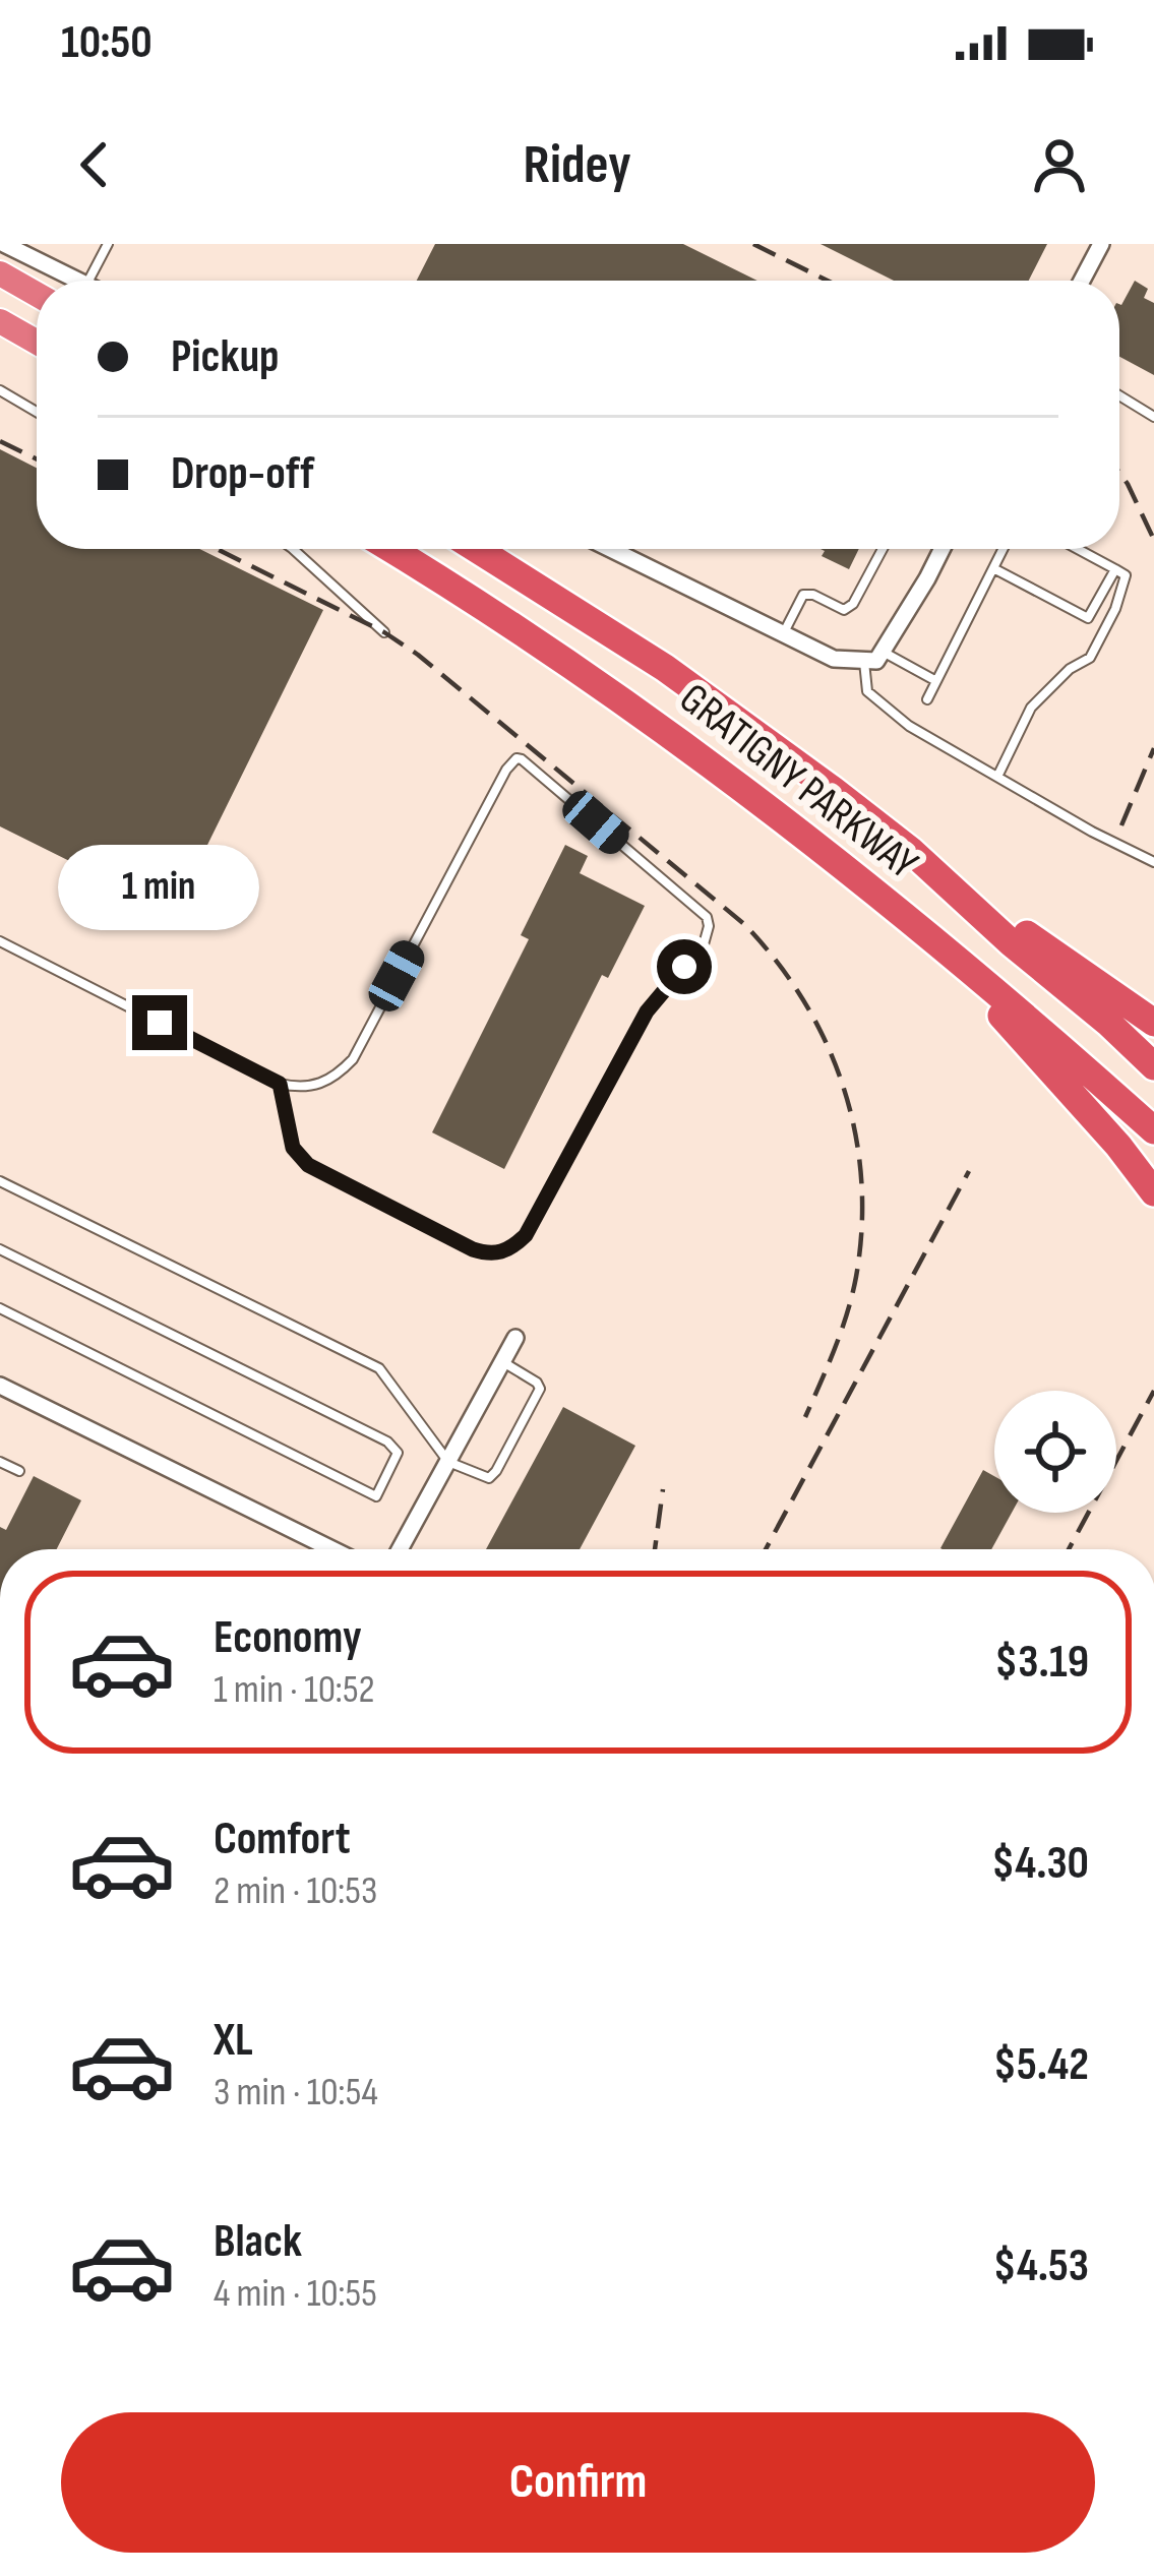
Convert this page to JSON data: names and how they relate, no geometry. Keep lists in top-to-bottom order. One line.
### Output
{"streets":{"highway":["GRATIGNY PARKWAY"]},"page":{"status":"10:50","header":"Ridey","banner":["Pickup","Drop-off"],"bubble":"1 min","list":[{"name":"Economy","note":"1 min · 10:52","value":"$3.19"},{"name":"Comfort","note":"2 min · 10:53","value":"$4.30"},{"name":"XL","note":"3 min · 10:54","value":"$5.42"},{"name":"Black","note":"4 min · 10:55","value":"$4.53"}],"buttons":"Confirm"}}
